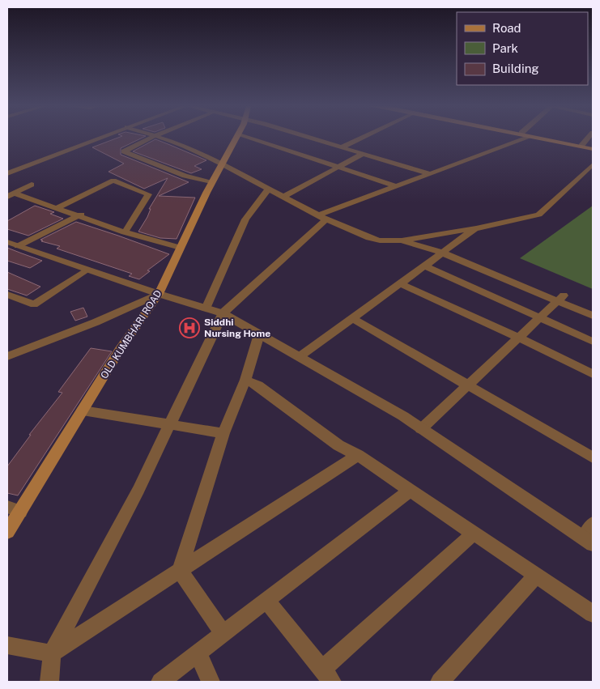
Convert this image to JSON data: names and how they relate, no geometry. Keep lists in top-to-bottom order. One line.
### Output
{"streets":{"main road":["OLD KUMBHARI ROAD"]},"places":{"hospital":["Siddhi Nursing Home"]},"legend":["Road","Park","Building"]}
